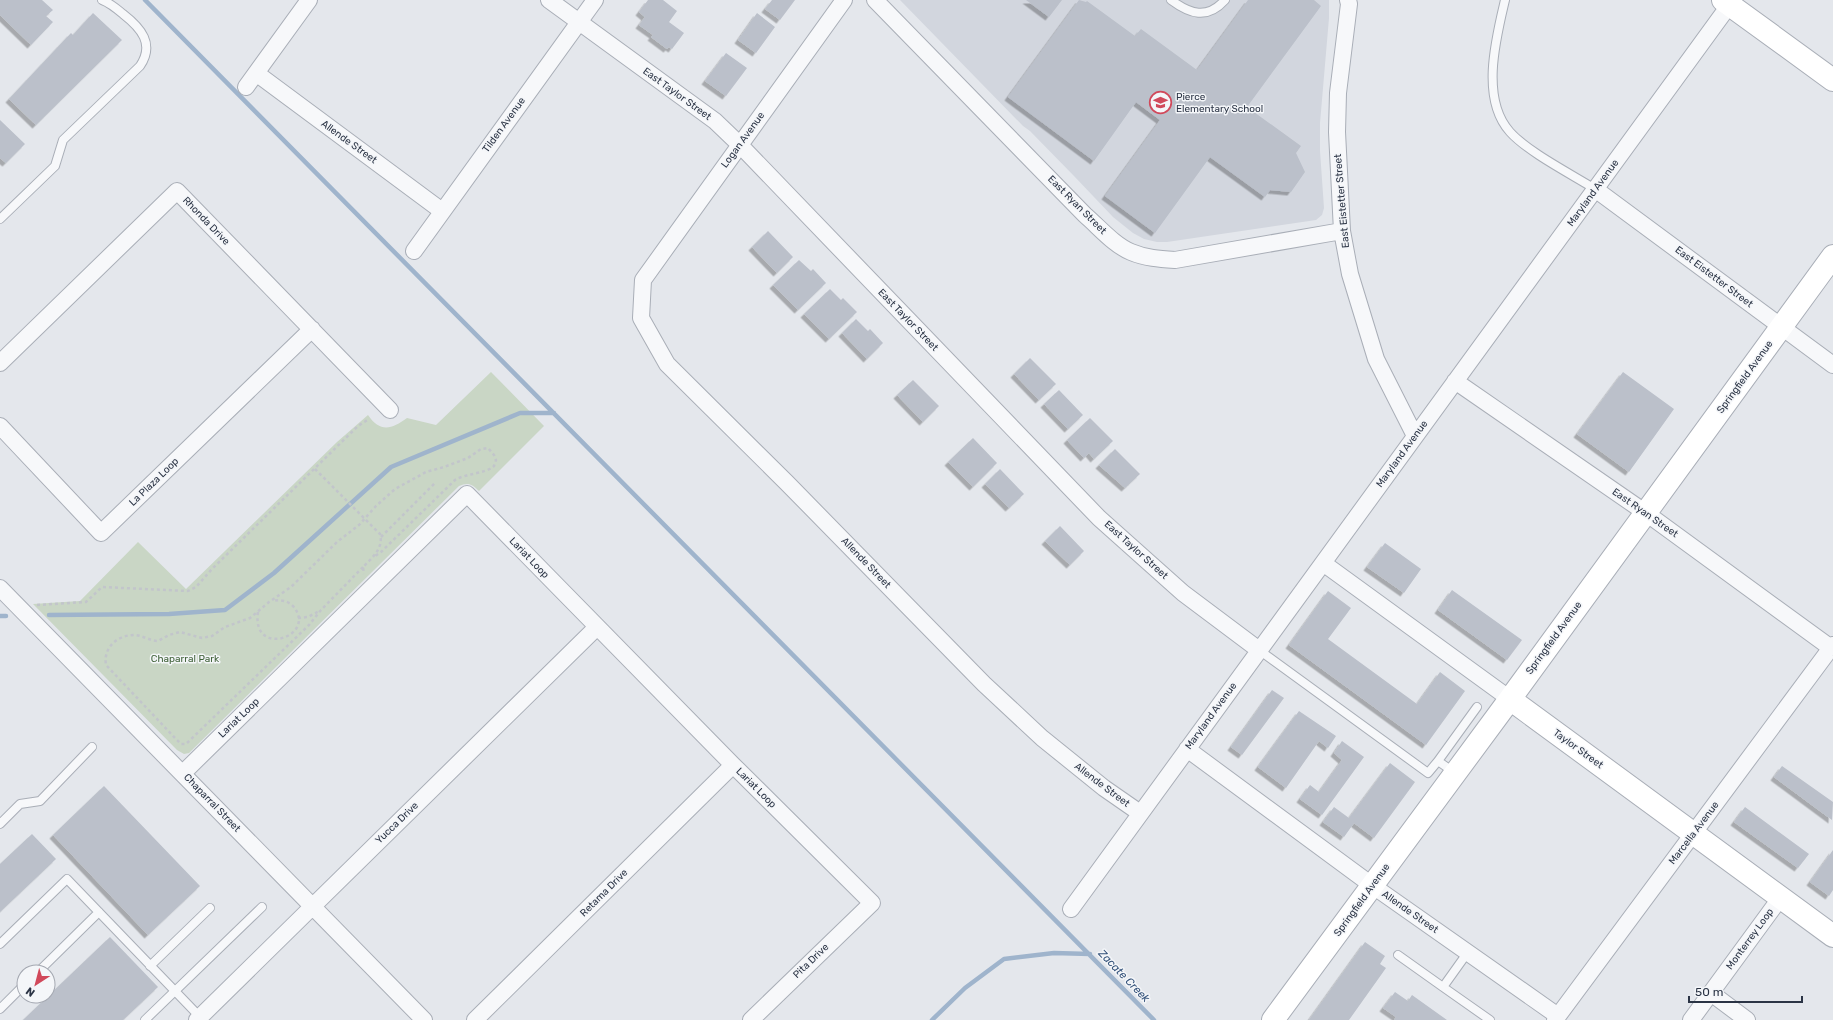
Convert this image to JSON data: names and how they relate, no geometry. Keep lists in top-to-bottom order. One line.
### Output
{"streets":{"main road":["Springfield Avenue","Taylor Street"],"street":["East Taylor Street","Tilden Avenue","Logan Avenue","Allende Street","Maryland Avenue","East Eistetter Street","East Ryan Street","Rhonda Drive","La Plaza Loop","Lariat Loop","Chaparral Street","Yucca Drive","Marcella Avenue","Retama Drive","Monterrey Loop","Pita Drive"]},"crossings":[["East Taylor Street","Tilden Avenue"],["East Taylor Street","Logan Avenue"],["East Taylor Street","Maryland Avenue"],["Tilden Avenue","Allende Street"],["Logan Avenue","Allende Street"],["Allende Street","Maryland Avenue"],["Allende Street","Springfield Avenue"],["Allende Street","Marcella Avenue"],["Maryland Avenue","East Eistetter Street"],["Maryland Avenue","East Ryan Street"],["Maryland Avenue","Taylor Street"],["East Eistetter Street","East Ryan Street"],["East Eistetter Street","Springfield Avenue"],["East Ryan Street","Springfield Avenue"],["East Ryan Street","Marcella Avenue"],["Rhonda Drive","La Plaza Loop"],["Springfield Avenue","Taylor Street"],["Lariat Loop","Chaparral Street"],["Lariat Loop","Yucca Drive"],["Lariat Loop","Retama Drive"],["Lariat Loop","Pita Drive"],["Taylor Street","Marcella Avenue"],["Taylor Street","Monterrey Loop"],["Chaparral Street","Yucca Drive"]],"water":["Zacate Creek"],"parks":["Chaparral Park"],"places":{"school or university":["Pierce Elementary School"]},"scale_bar":"50 m","north":"bottom left"}
